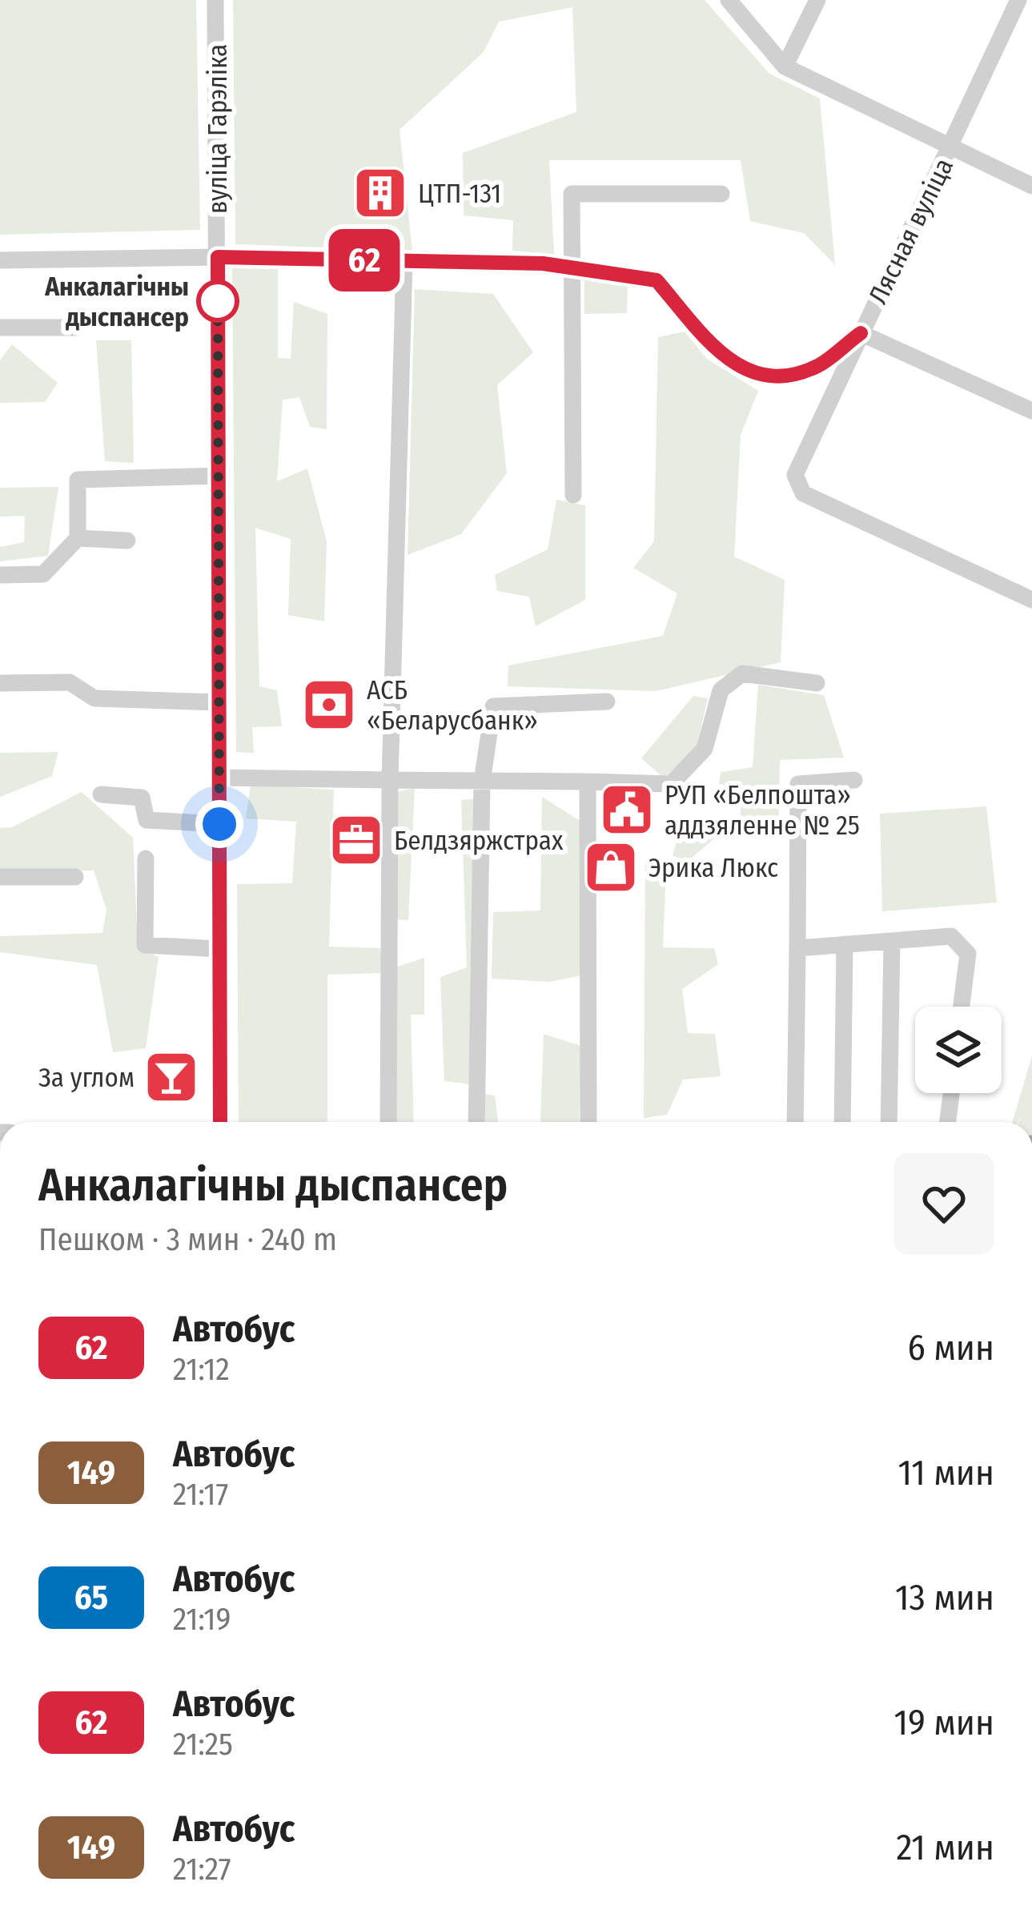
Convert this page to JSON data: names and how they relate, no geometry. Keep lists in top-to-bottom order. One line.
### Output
{"streets":{"street":["вуліца Гарэліка","Лясная вуліца"]},"places":{"building":["ЦТП-131"],"other":["Анкалагічны дыспансер"],"bank":["АСБ «Беларусбанк»"],"public building":["РУП «Белпошта» аддзяленне № 25"],"office":["Белдзяржстрах"],"shop":["Эрика Люкс"],"bar":["За углом"]},"lines":["bus line 62"],"page":{"on_map":"62","heading":["Анкалагічны дыспансер","Пешком · 3 мин · 240 m"],"list":[{"mark":"62","name":"Автобус","note":"21:12","value":"6 мин"},{"mark":"149","name":"Автобус","note":"21:17","value":"11 мин"},{"mark":"65","name":"Автобус","note":"21:19","value":"13 мин"},{"mark":"62","name":"Автобус","note":"21:25","value":"19 мин"},{"mark":"149","name":"Автобус","note":"21:27","value":"21 мин"}]}}
